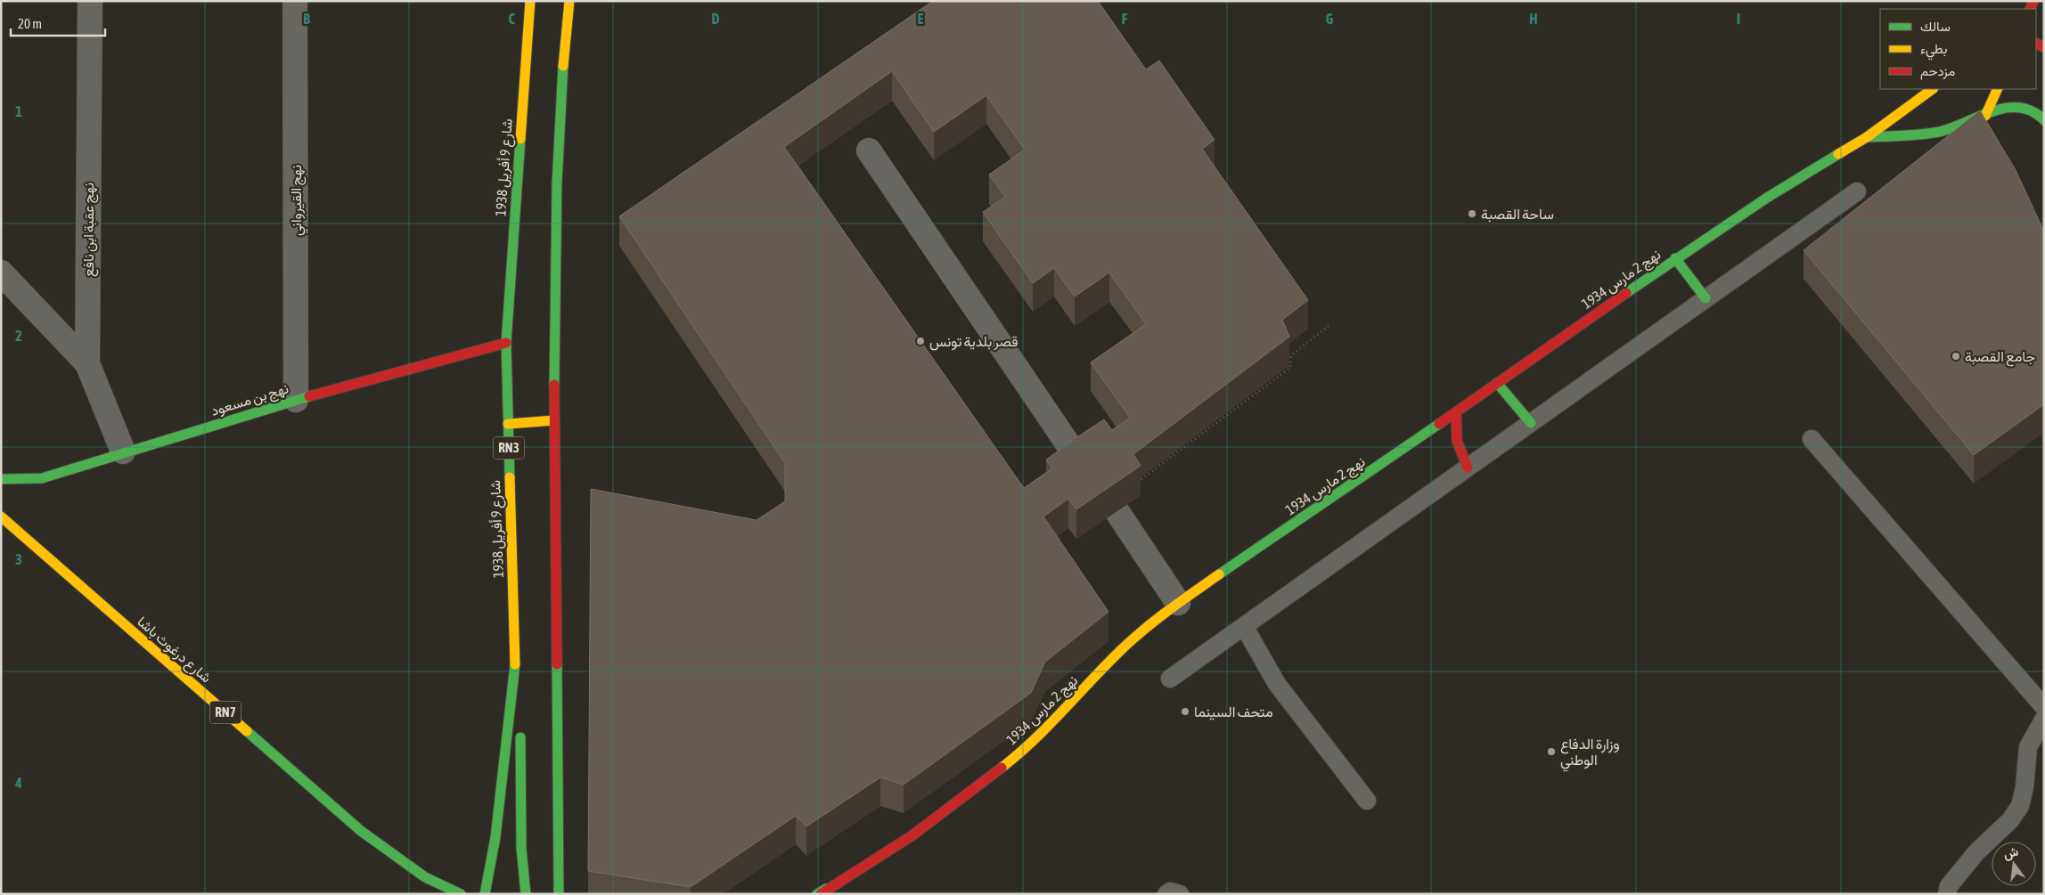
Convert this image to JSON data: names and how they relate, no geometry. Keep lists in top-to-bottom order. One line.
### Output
{"streets":{"main road":["شارع 9 أفريل 1938","نهج 2 مارس 1934","نهج بن مسعود","RN3","شارع درغوث باشا","RN7"],"street":["نهج القيرواني","نهج عقبة ابن نافع"]},"crossings":[["شارع 9 أفريل 1938","نهج بن مسعود"],["نهج القيرواني","نهج بن مسعود"],["نهج عقبة ابن نافع","نهج بن مسعود"]],"places":["ساحة القصبة","قصر بلدية تونس","جامع القصبة","متحف السينما","وزارة الدفاع الوطني"],"legend":["سالك","بطيء","مزدحم"],"scale_bar":"20 m","north":"top","grid":{"columns":["B","C","D","E","F","G","H","I"],"rows":["1","2","3","4"]}}
